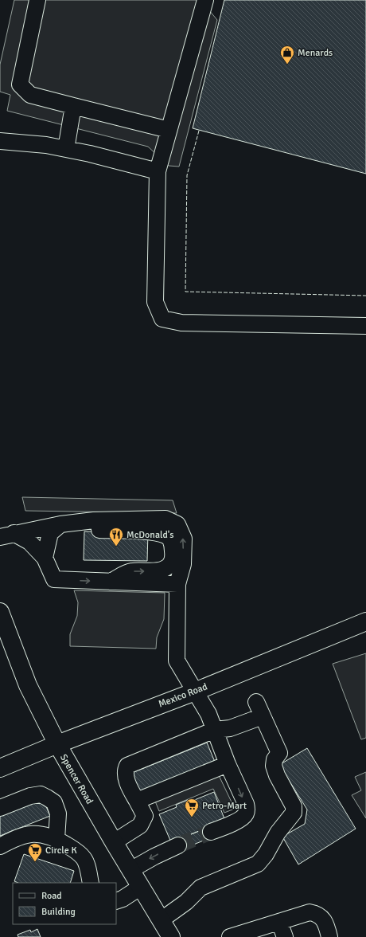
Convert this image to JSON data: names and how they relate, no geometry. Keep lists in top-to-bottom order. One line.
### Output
{"streets":{"main road":["Mexico Road","Spencer Road"]},"crossings":[["Mexico Road","Spencer Road"]],"places":{"shop":["Menards"],"restaurant":["McDonald's"],"supermarket":["Petro-Mart","Circle K"]},"legend":["Road","Building"]}
